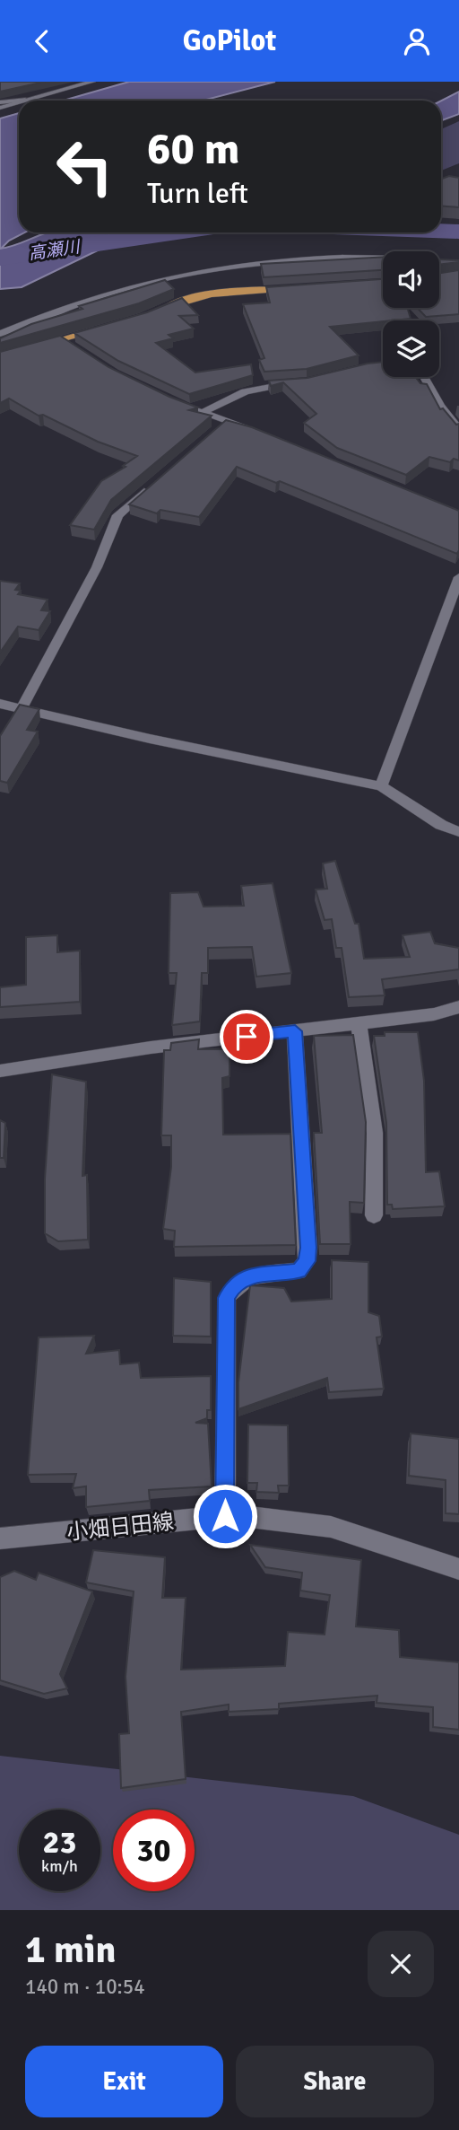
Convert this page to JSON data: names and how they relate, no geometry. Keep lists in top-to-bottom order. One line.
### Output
{"streets":{"street":["小畑日田線"]},"water":["高瀬川"],"page":{"header":"GoPilot","turn":["60 m","Turn left"],"speed":"23 km/h","limit":"30","heading":["1 min","140 m · 10:54"],"buttons":["Exit","Share"]}}
